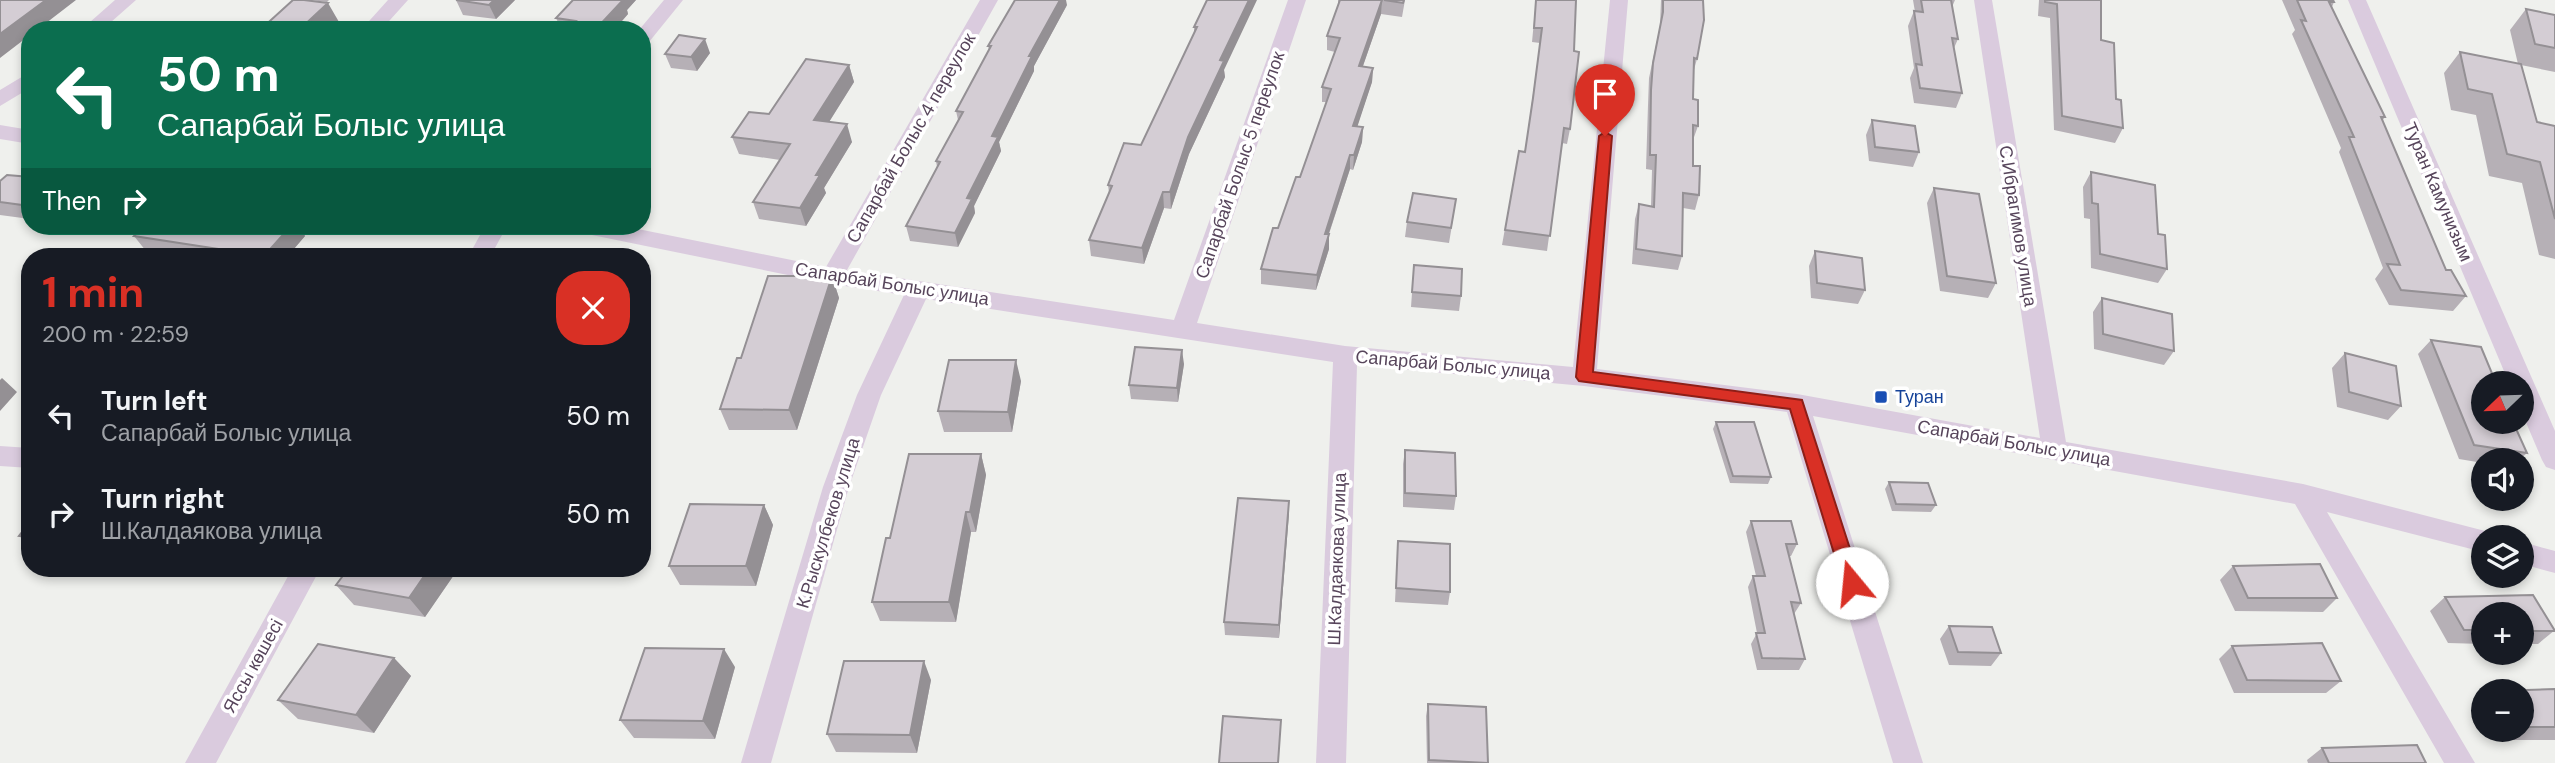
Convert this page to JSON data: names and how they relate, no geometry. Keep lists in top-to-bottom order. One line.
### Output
{"streets":{"street":["Сапарбай Болыс 4 переулок","Сапарбай Болыс 5 переулок","Туран Камунизым","С.Ибрагимов улица","Сапарбай Болыс улица","К.Рыскулбеков улица","Ш.Калдаякова улица","Яссы көшесі"]},"crossings":[["Сапарбай Болыс 4 переулок","Сапарбай Болыс улица"],["Сапарбай Болыс 5 переулок","Сапарбай Болыс улица"],["С.Ибрагимов улица","Сапарбай Болыс улица"],["Сапарбай Болыс улица","К.Рыскулбеков улица"],["Сапарбай Болыс улица","Ш.Калдаякова улица"]],"places":{"transit":["Туран"]},"north":"bottom left","page":{"turn":["50 m","Сапарбай Болыс улица"],"then":"Then","heading":["1 min","200 m · 22:59"],"list":[{"name":"Turn left","note":"Сапарбай Болыс улица","value":"50 m"},{"name":"Turn right","note":"Ш.Калдаякова улица","value":"50 m"}],"map_buttons":["+","−"]}}
